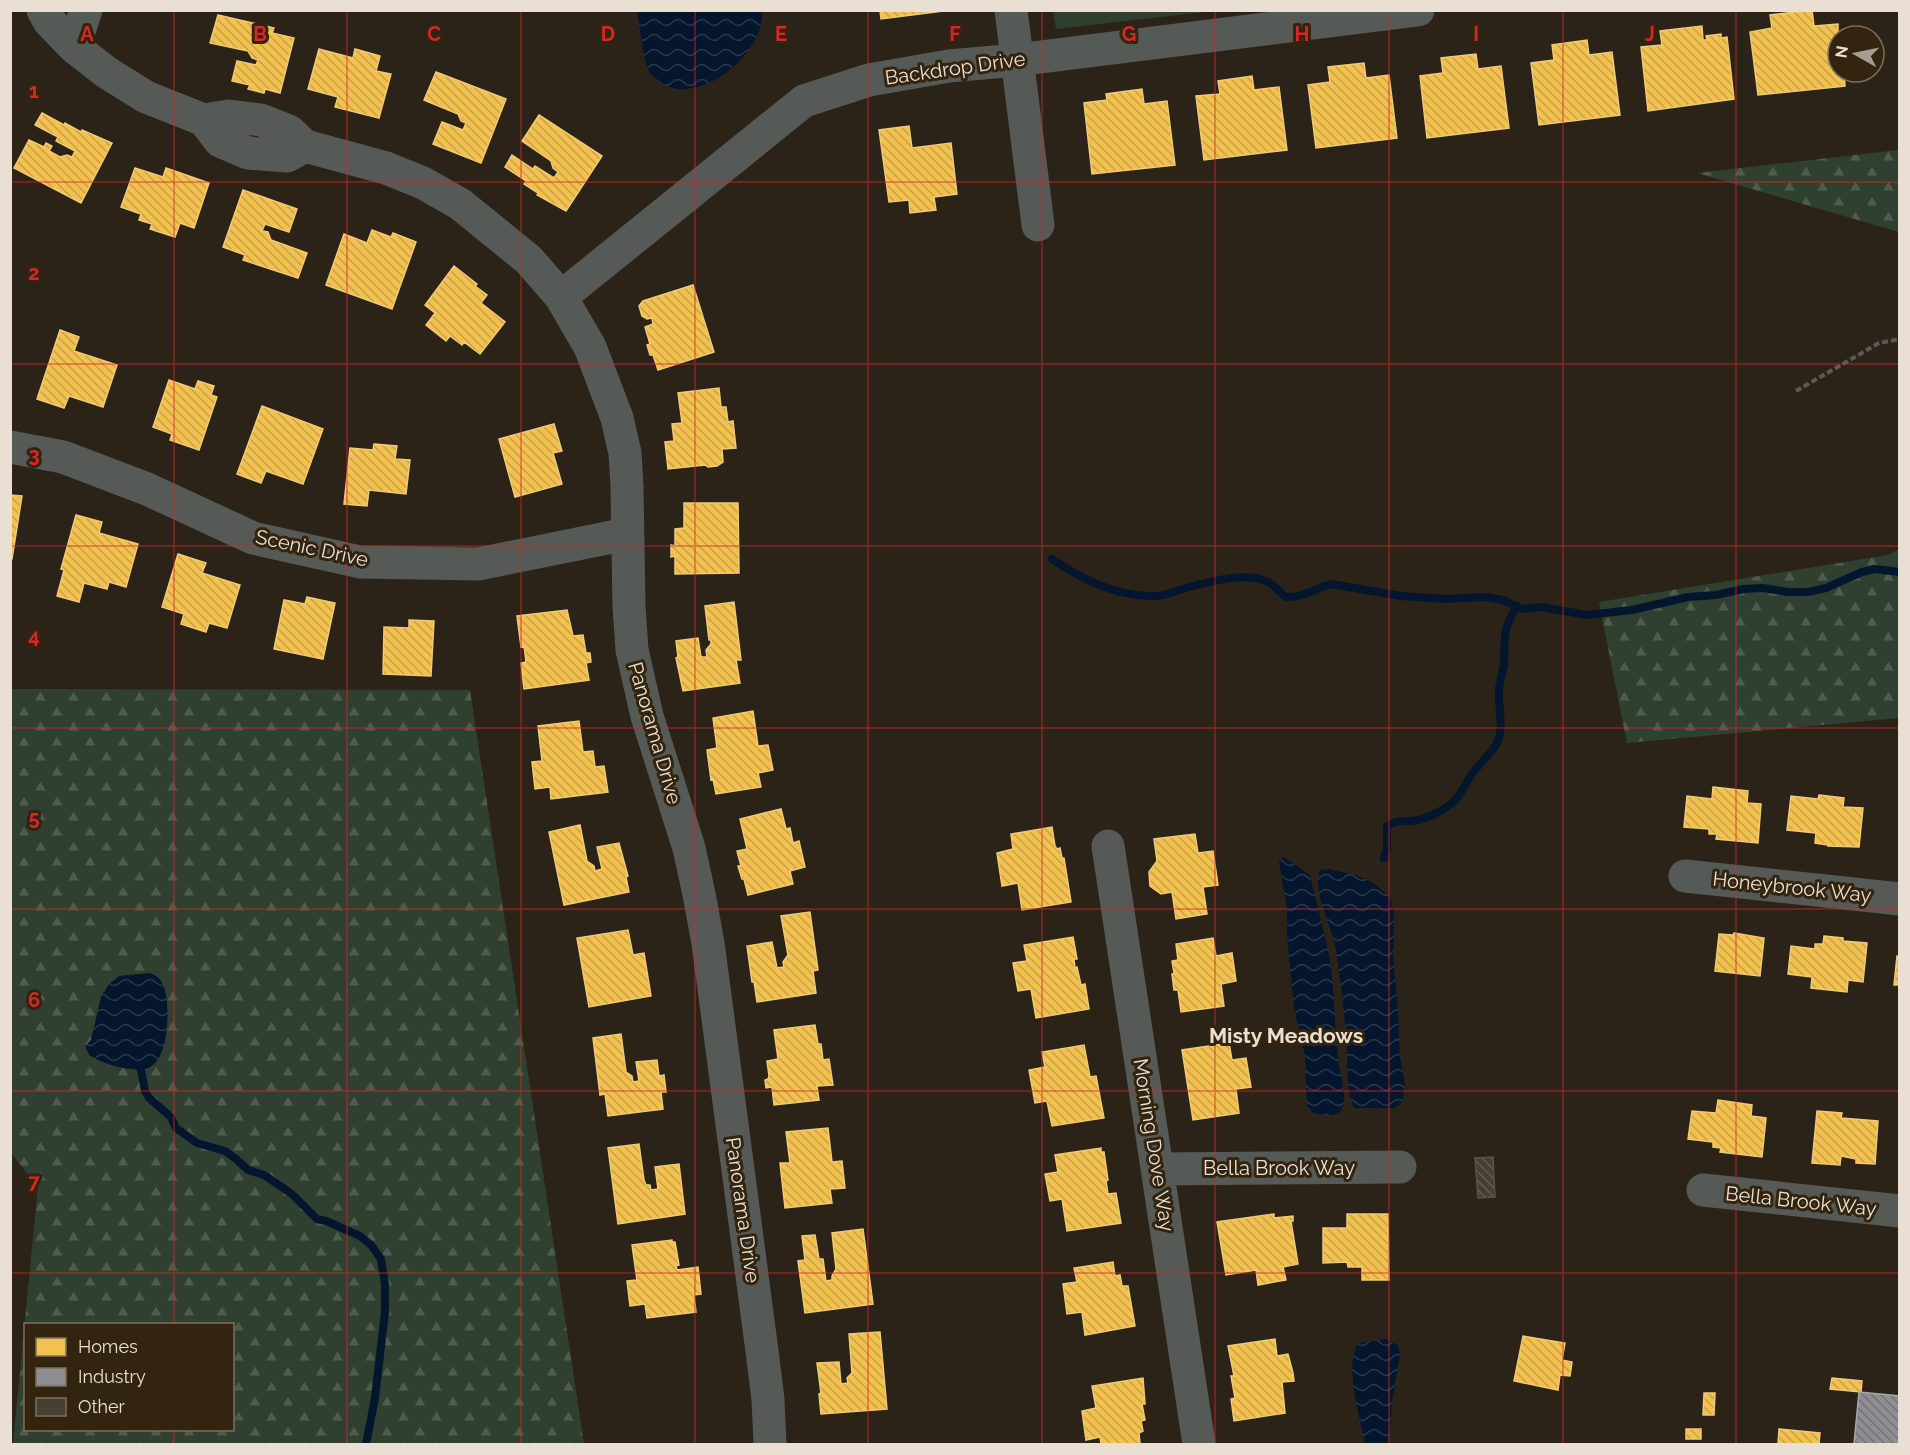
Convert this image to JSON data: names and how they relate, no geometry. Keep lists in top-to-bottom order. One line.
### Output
{"streets":{"street":["Backdrop Drive","Scenic Drive","Panorama Drive","Honeybrook Way","Morning Dove Way","Bella Brook Way"]},"crossings":[["Backdrop Drive","Panorama Drive"],["Scenic Drive","Panorama Drive"],["Morning Dove Way","Bella Brook Way"]],"districts":["Misty Meadows"],"legend":["Homes","Industry","Other"],"north":"left","grid":{"columns":["A","B","C","D","E","F","G","H","I","J"],"rows":["1","2","3","4","5","6","7"]}}
